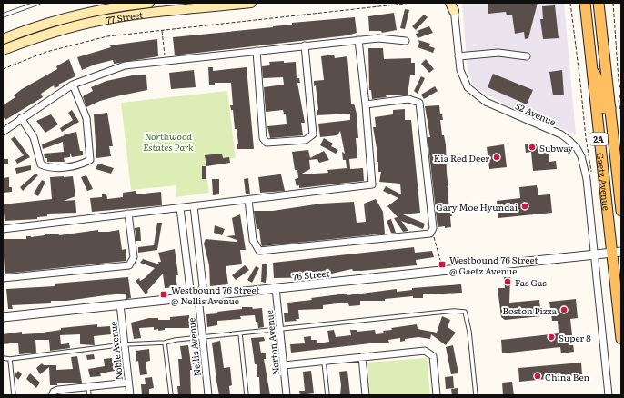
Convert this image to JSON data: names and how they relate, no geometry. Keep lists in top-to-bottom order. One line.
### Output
{"streets":{"main road":["77 Street","2A","Gaetz Avenue"],"street":["52 Avenue","76 Street","Norton Avenue","Nellis Avenue","Noble Avenue"]},"crossings":[["52 Avenue","76 Street"],["Gaetz Avenue","76 Street"],["76 Street","Norton Avenue"],["76 Street","Nellis Avenue"],["76 Street","Noble Avenue"]],"parks":["Northwood Estates Park"],"places":{"other":["Subway","Kia Red Deer","Gary Moe Hyundai","Fas Gas","Boston Pizza","Super 8","China Ben"],"transit":["Westbound 76 Street @ Gaetz Avenue","Westbound 76 Street @ Nellis Avenue"]}}
